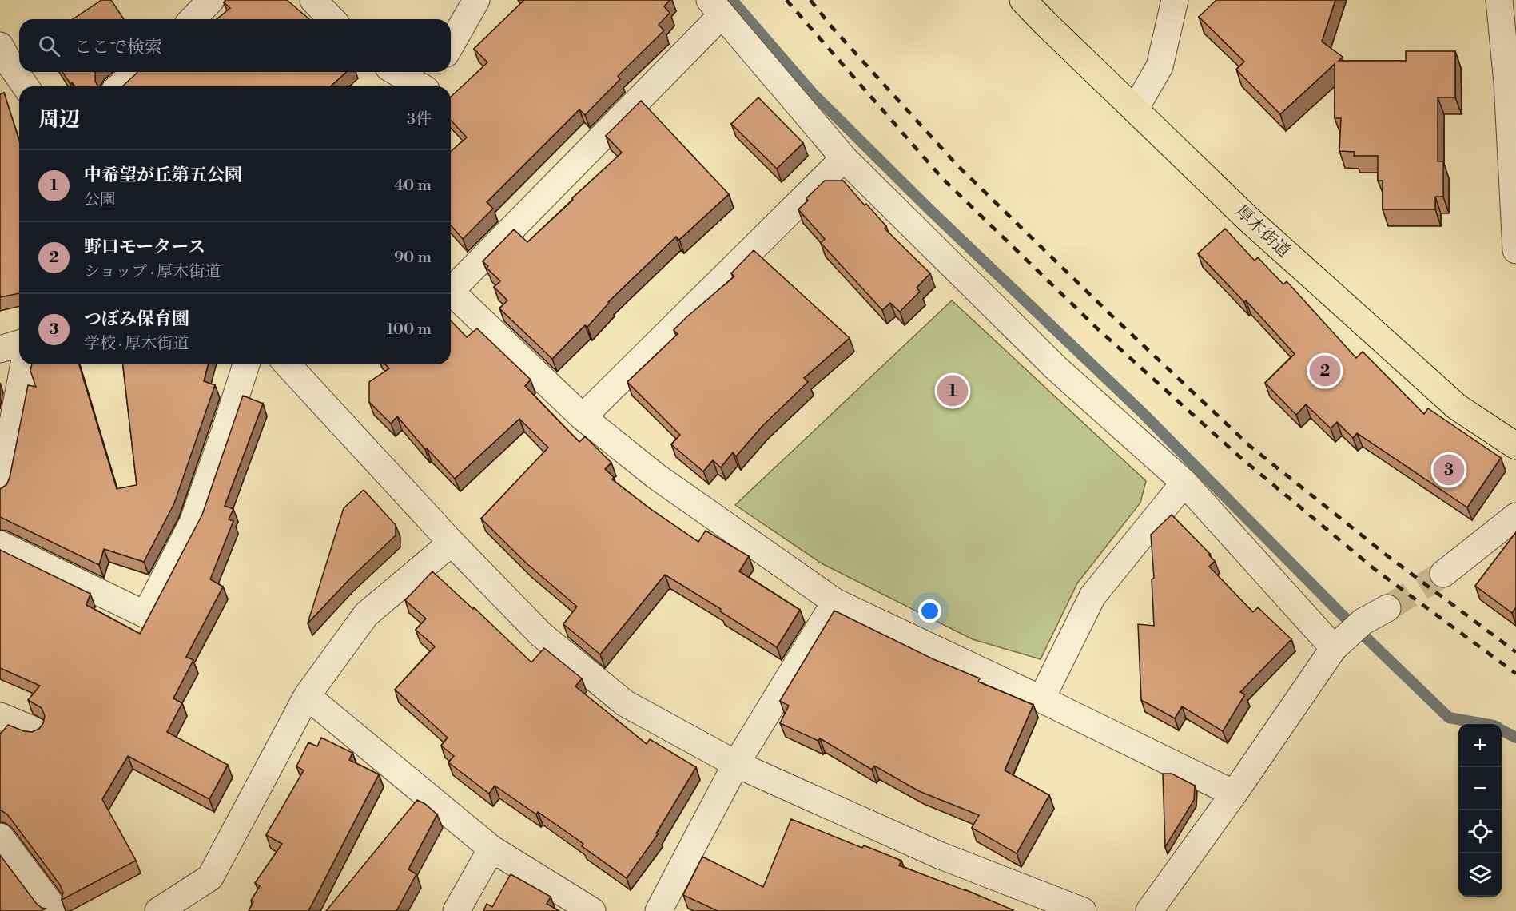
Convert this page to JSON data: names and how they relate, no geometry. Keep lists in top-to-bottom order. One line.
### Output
{"streets":{"main road":["厚木街道"]},"page":{"search":"ここで検索","heading":["周辺","3件"],"list":[{"mark":"1","name":"中希望が丘第五公園","note":"公園","value":"40 m"},{"mark":"2","name":"野口モータース","note":"ショップ · 厚木街道","value":"90 m"},{"mark":"3","name":"つぼみ保育園","note":"学校 · 厚木街道","value":"100 m"}],"pins":["2","1","3"],"map_buttons":["+","−"]}}
